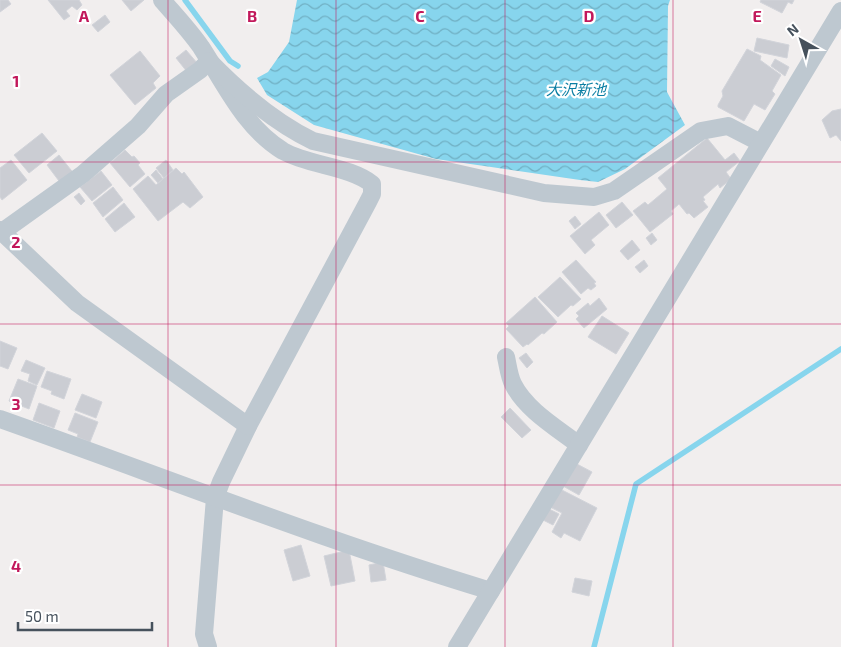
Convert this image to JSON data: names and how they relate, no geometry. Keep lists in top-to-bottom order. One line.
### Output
{"water":["大沢新池"],"scale_bar":"50 m","north":"top left","grid":{"columns":["A","B","C","D","E"],"rows":["1","2","3","4"]}}
